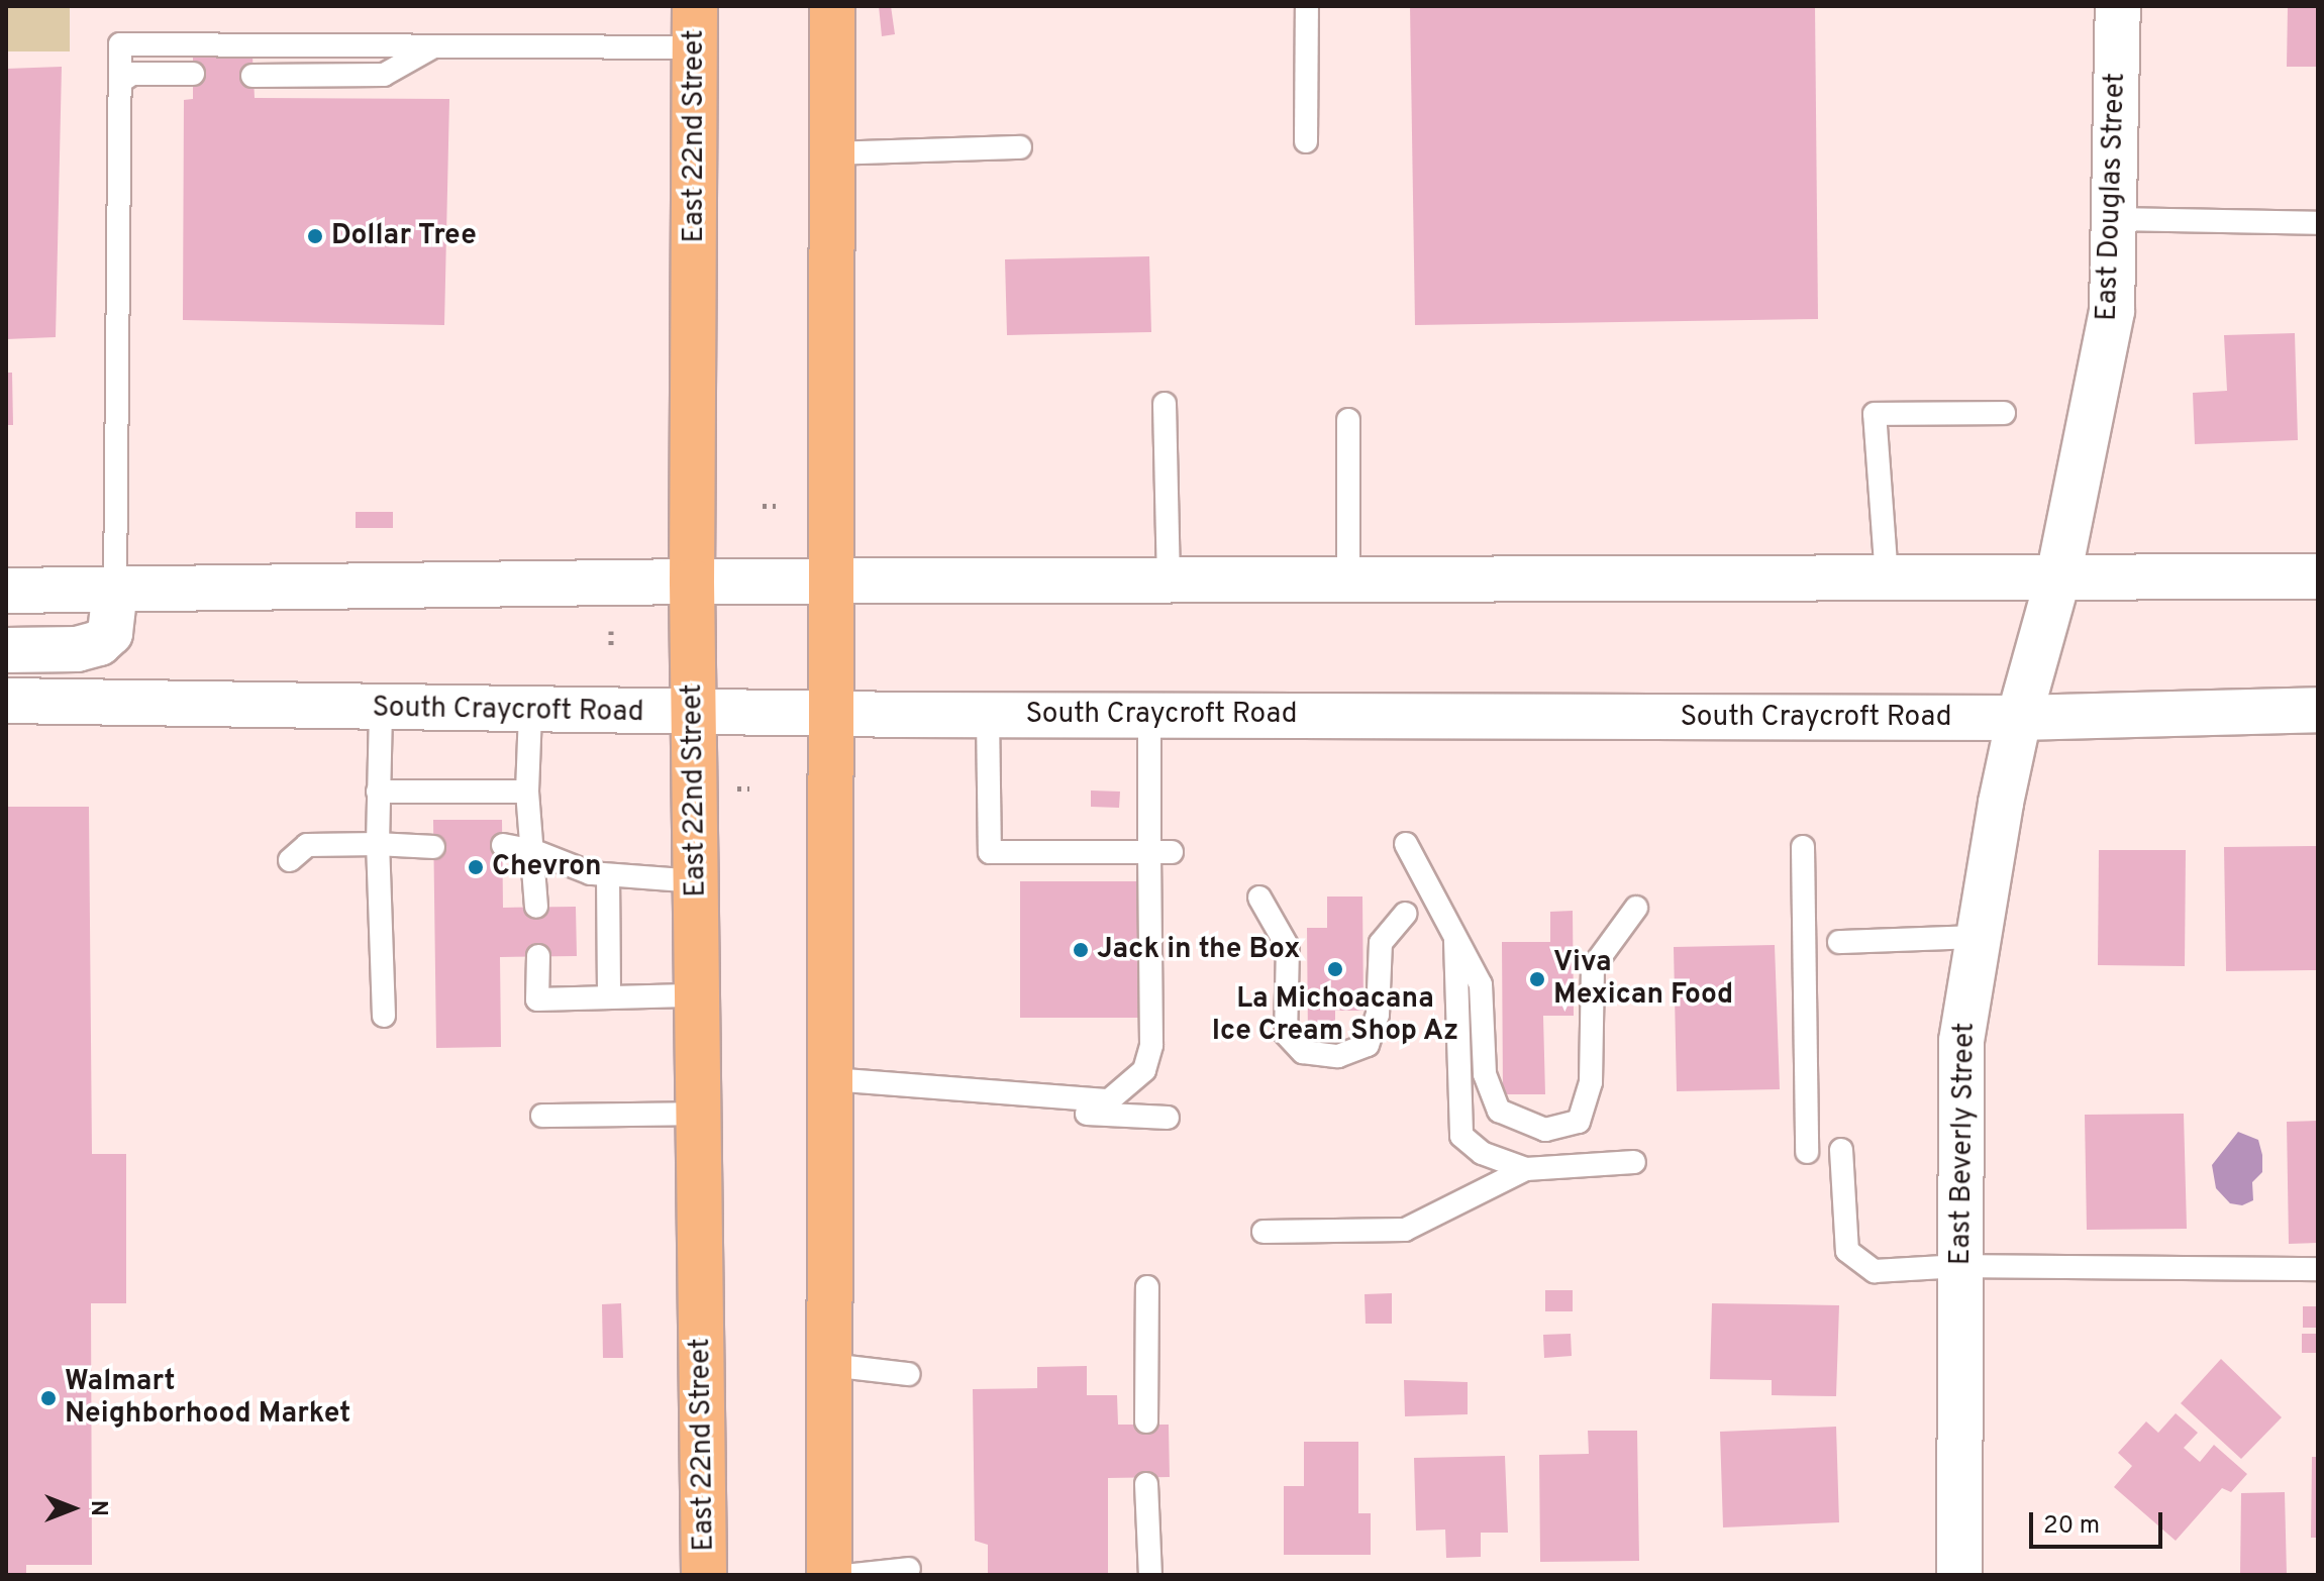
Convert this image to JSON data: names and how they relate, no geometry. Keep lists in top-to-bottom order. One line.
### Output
{"streets":{"main road":["East 22nd Street","East Douglas Street","South Craycroft Road","East Beverly Street"]},"crossings":[["East 22nd Street","South Craycroft Road"],["East Douglas Street","East Beverly Street"],["South Craycroft Road","East Beverly Street"]],"places":["Dollar Tree","Chevron","Jack in the Box","La Michoacana Ice Cream Shop Az","Viva Mexican Food","Walmart Neighborhood Market"],"scale_bar":"20 m","north":"right"}
